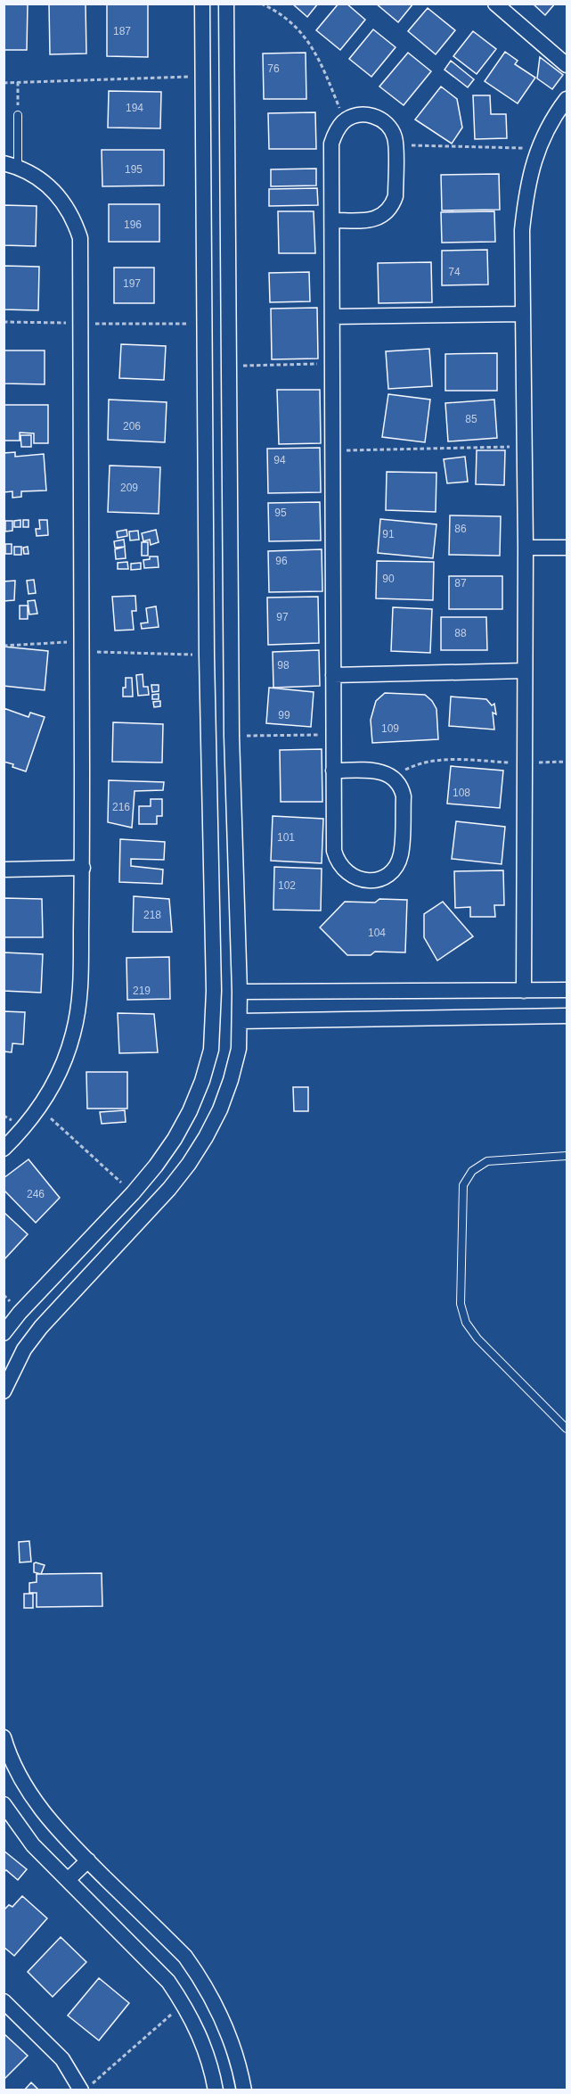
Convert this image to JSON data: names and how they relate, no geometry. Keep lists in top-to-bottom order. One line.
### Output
{"house_numbers":["187","76","194","195","196","74","197","85","206","94","209","95","86","91","96","90","87","97","88","98","99","109","108","216","101","102","218","104","219","246"]}
